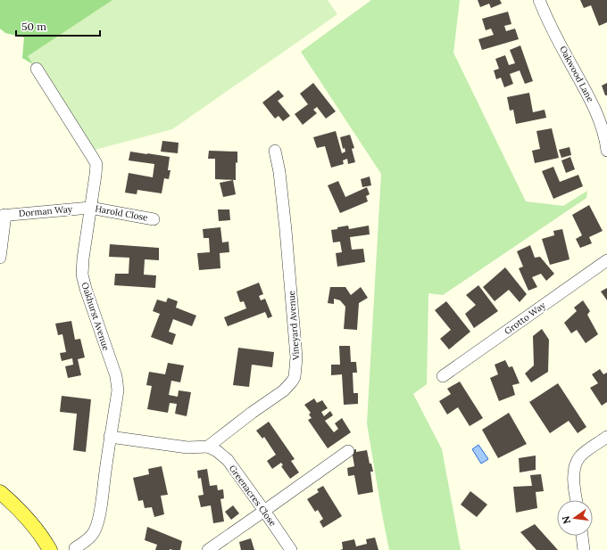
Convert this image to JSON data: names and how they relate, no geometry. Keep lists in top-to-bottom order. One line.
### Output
{"streets":{"street":["Oakwood Lane","Dorman Way","Harold Close","Oakhurst Avenue","Grotto Way","Vineyard Avenue","Greenacres Close"]},"crossings":[["Dorman Way","Harold Close"],["Dorman Way","Oakhurst Avenue"],["Harold Close","Oakhurst Avenue"],["Vineyard Avenue","Greenacres Close"]],"scale_bar":"50 m","north":"left"}
